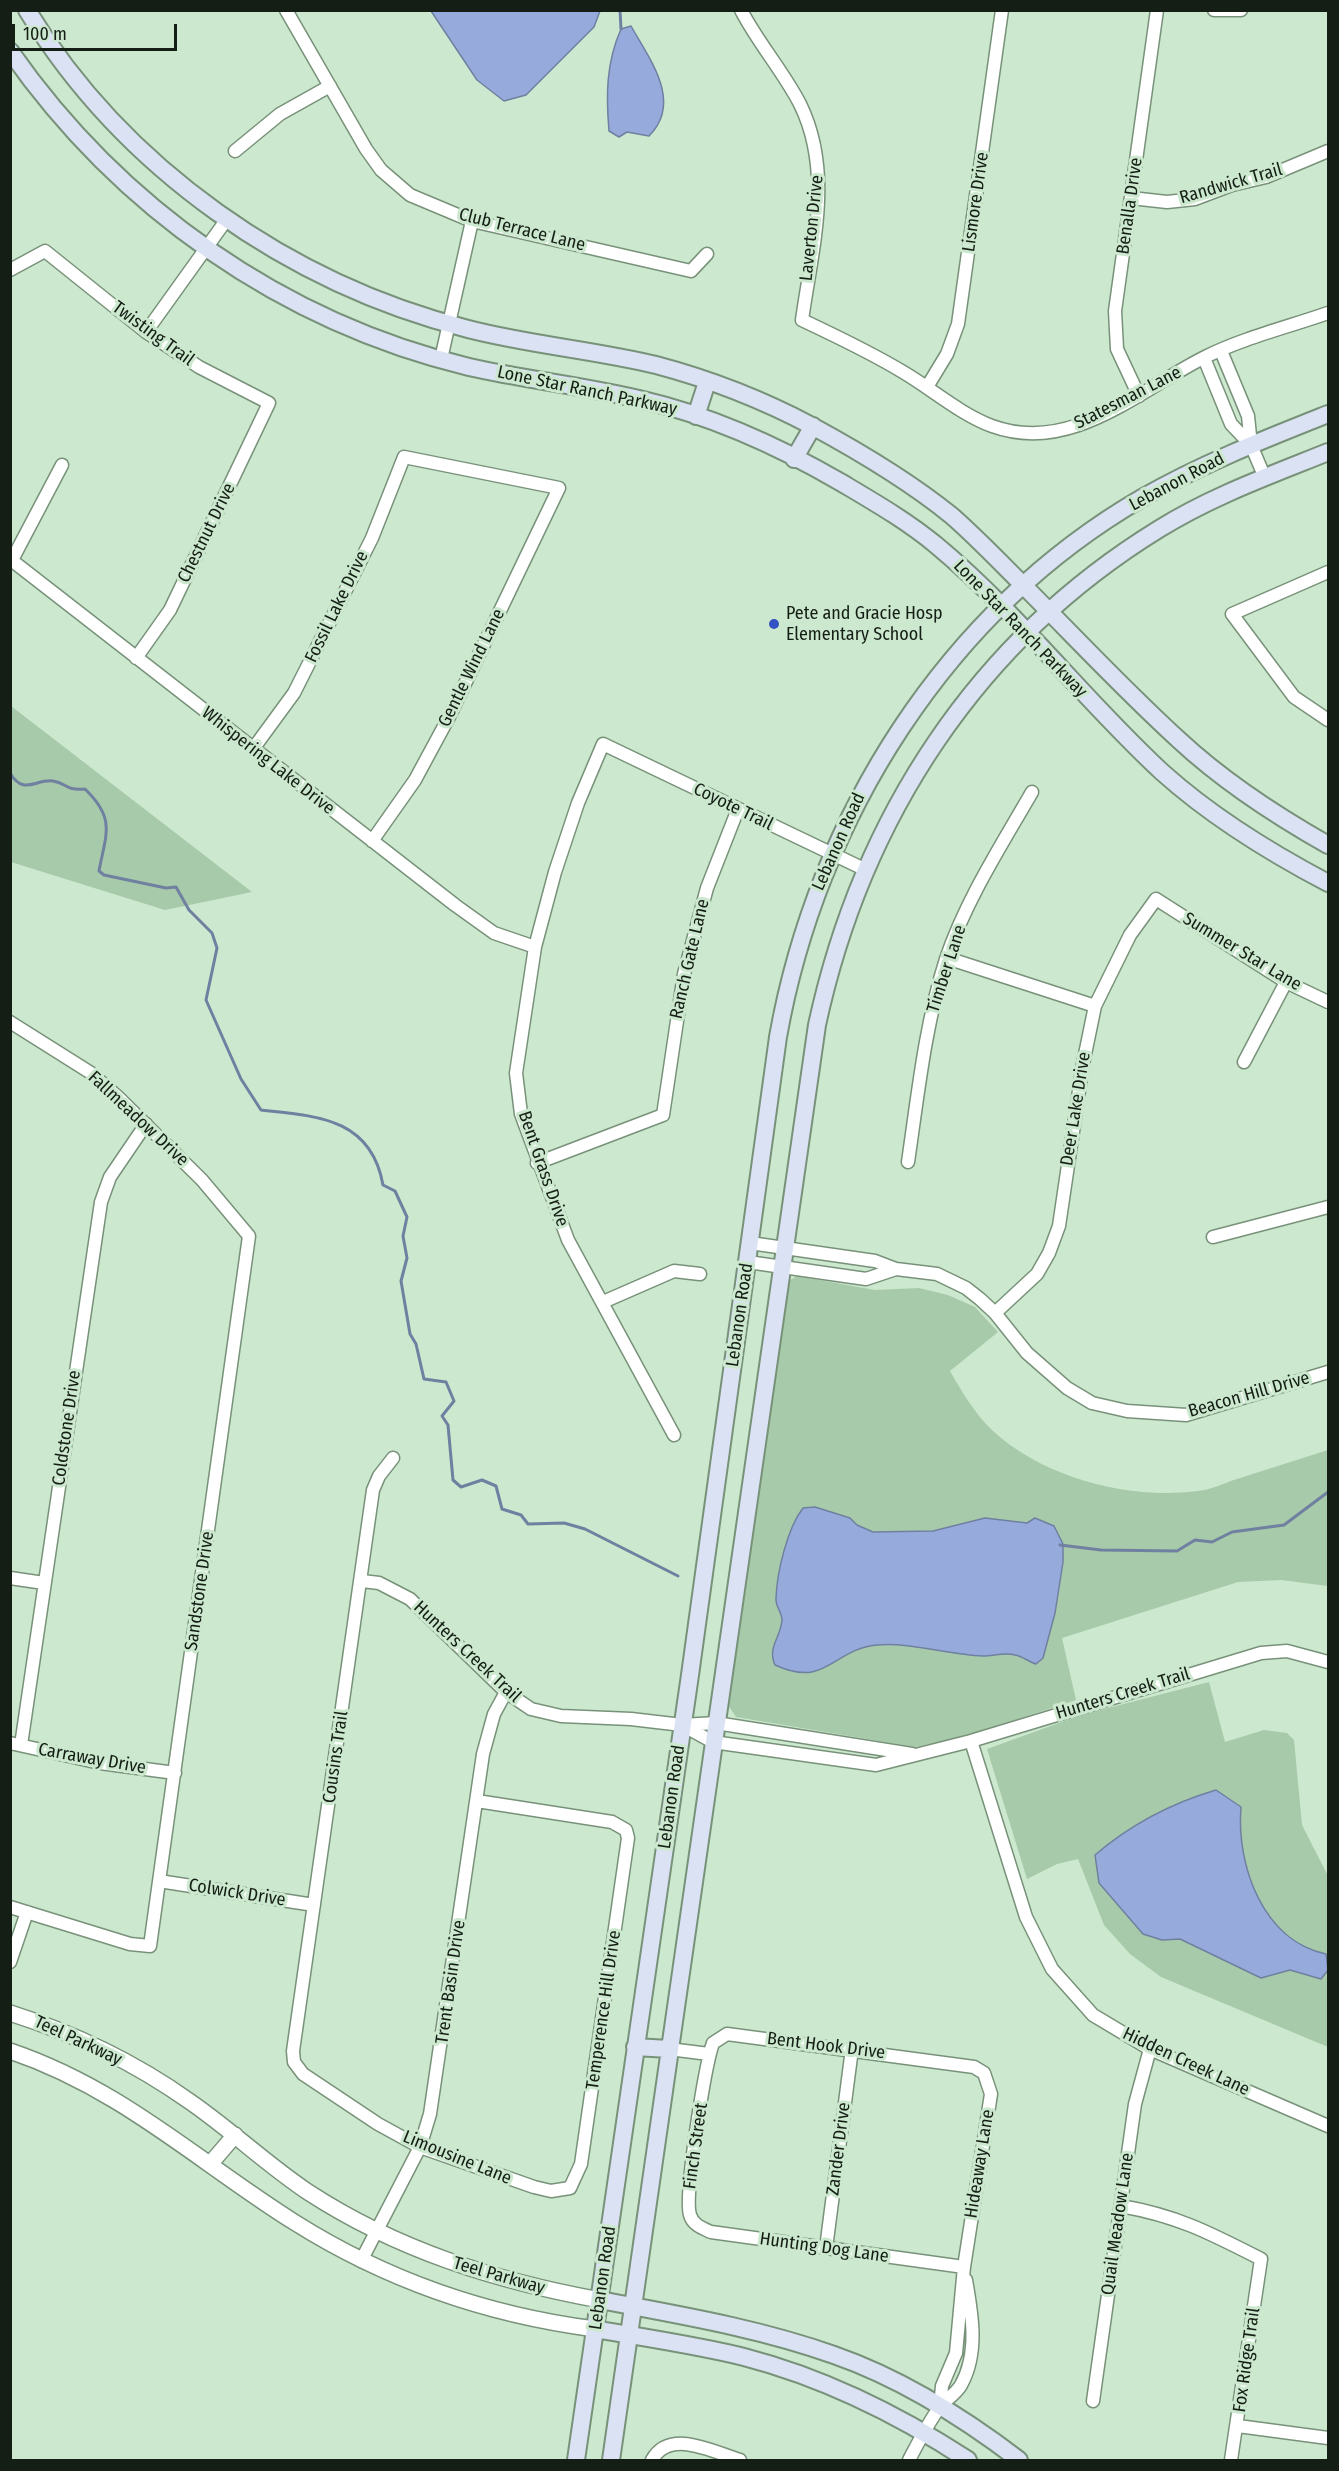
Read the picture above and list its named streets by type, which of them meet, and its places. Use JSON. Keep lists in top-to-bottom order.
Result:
{
  "streets": {
    "main road": ["Lone Star Ranch Parkway", "Lebanon Road", "Teel Parkway"],
    "street": [
      "Randwick Trail",
      "Lismore Drive",
      "Benalla Drive",
      "Laverton Drive",
      "Club Terrace Lane",
      "Twisting Trail",
      "Statesman Lane",
      "Chestnut Drive",
      "Fossil Lake Drive",
      "Gentle Wind Lane",
      "Whispering Lake Drive",
      "Coyote Trail",
      "Summer Star Lane",
      "Ranch Gate Lane",
      "Timber Lane",
      "Deer Lake Drive",
      "Fallmeadow Drive",
      "Bent Grass Drive",
      "Beacon Hill Drive",
      "Coldstone Drive",
      "Sandstone Drive",
      "Hunters Creek Trail",
      "Cousins Trail",
      "Carraway Drive",
      "Colwick Drive",
      "Trent Basin Drive",
      "Temperence Hill Drive",
      "Bent Hook Drive",
      "Hidden Creek Lane",
      "Finch Street",
      "Zander Drive",
      "Limousine Lane",
      "Hideaway Lane",
      "Quail Meadow Lane",
      "Hunting Dog Lane",
      "Fox Ridge Trail"
    ]
  },
  "crossings": [
    ["Randwick Trail", "Benalla Drive"],
    ["Lismore Drive", "Statesman Lane"],
    ["Benalla Drive", "Statesman Lane"],
    ["Laverton Drive", "Statesman Lane"],
    ["Twisting Trail", "Chestnut Drive"],
    ["Lone Star Ranch Parkway", "Lebanon Road"],
    ["Lebanon Road", "Coyote Trail"],
    ["Lebanon Road", "Beacon Hill Drive"],
    ["Lebanon Road", "Hunters Creek Trail"],
    ["Lebanon Road", "Teel Parkway"],
    ["Chestnut Drive", "Whispering Lake Drive"],
    ["Fossil Lake Drive", "Gentle Wind Lane"],
    ["Fossil Lake Drive", "Whispering Lake Drive"],
    ["Gentle Wind Lane", "Whispering Lake Drive"],
    ["Whispering Lake Drive", "Bent Grass Drive"],
    ["Coyote Trail", "Ranch Gate Lane"],
    ["Coyote Trail", "Bent Grass Drive"],
    ["Summer Star Lane", "Deer Lake Drive"],
    ["Ranch Gate Lane", "Bent Grass Drive"],
    ["Deer Lake Drive", "Beacon Hill Drive"],
    ["Fallmeadow Drive", "Coldstone Drive"],
    ["Fallmeadow Drive", "Sandstone Drive"],
    ["Coldstone Drive", "Carraway Drive"],
    ["Sandstone Drive", "Carraway Drive"],
    ["Sandstone Drive", "Colwick Drive"],
    ["Hunters Creek Trail", "Cousins Trail"],
    ["Hunters Creek Trail", "Trent Basin Drive"],
    ["Hunters Creek Trail", "Hidden Creek Lane"],
    ["Cousins Trail", "Colwick Drive"],
    ["Cousins Trail", "Limousine Lane"],
    ["Trent Basin Drive", "Temperence Hill Drive"],
    ["Trent Basin Drive", "Teel Parkway"],
    ["Trent Basin Drive", "Limousine Lane"],
    ["Temperence Hill Drive", "Limousine Lane"],
    ["Teel Parkway", "Hideaway Lane"],
    ["Bent Hook Drive", "Finch Street"],
    ["Bent Hook Drive", "Zander Drive"],
    ["Bent Hook Drive", "Hideaway Lane"],
    ["Hidden Creek Lane", "Quail Meadow Lane"],
    ["Finch Street", "Hunting Dog Lane"],
    ["Zander Drive", "Hunting Dog Lane"],
    ["Hideaway Lane", "Hunting Dog Lane"],
    ["Quail Meadow Lane", "Fox Ridge Trail"]
  ],
  "places": ["Pete and Gracie Hosp Elementary School"],
  "scale_bar": "100 m"
}
